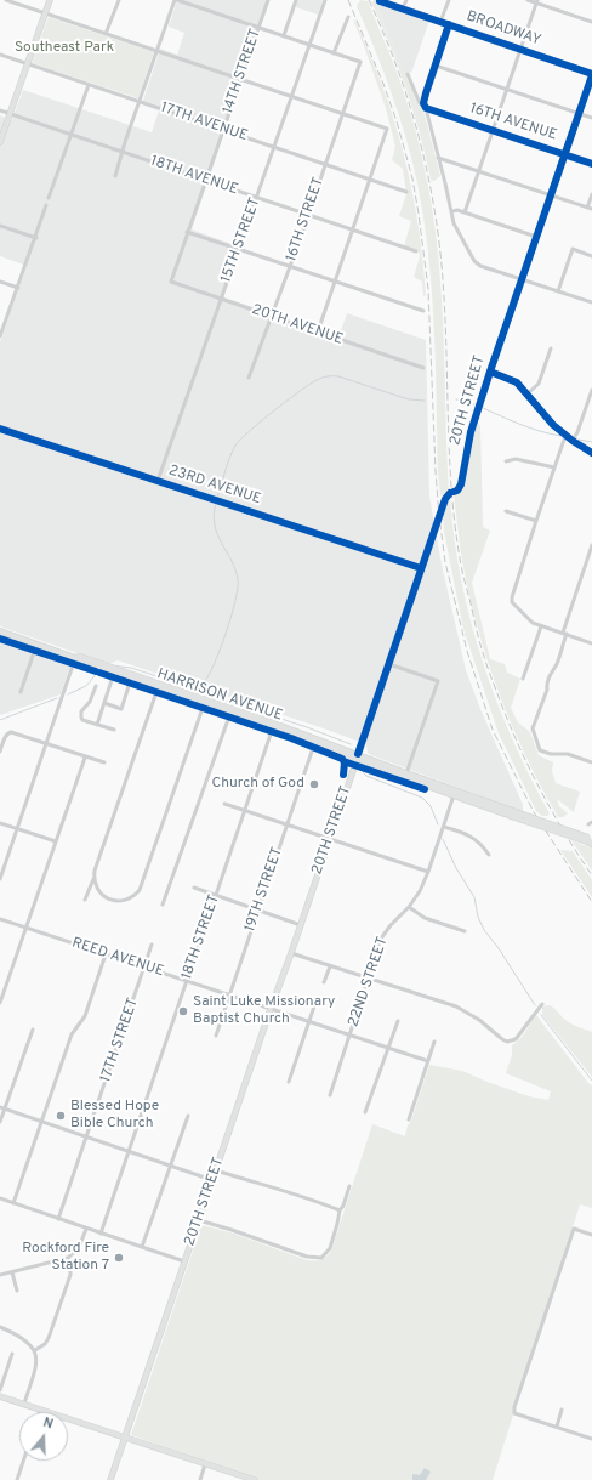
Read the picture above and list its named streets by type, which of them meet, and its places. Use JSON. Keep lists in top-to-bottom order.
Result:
{
  "streets": {
    "main road": ["HARRISON AVENUE"],
    "street": [
      "BROADWAY",
      "14TH STREET",
      "17TH AVENUE",
      "16TH AVENUE",
      "18TH AVENUE",
      "16TH STREET",
      "15TH STREET",
      "20TH AVENUE",
      "20TH STREET",
      "23RD AVENUE",
      "19TH STREET",
      "18TH STREET",
      "REED AVENUE",
      "22ND STREET",
      "17TH STREET"
    ]
  },
  "crossings": [
    ["BROADWAY", "20TH STREET"],
    ["14TH STREET", "17TH AVENUE"],
    ["14TH STREET", "18TH AVENUE"],
    ["14TH STREET", "20TH AVENUE"],
    ["17TH AVENUE", "16TH STREET"],
    ["17TH AVENUE", "15TH STREET"],
    ["16TH AVENUE", "20TH STREET"],
    ["18TH AVENUE", "16TH STREET"],
    ["18TH AVENUE", "15TH STREET"],
    ["16TH STREET", "20TH AVENUE"],
    ["15TH STREET", "20TH AVENUE"],
    ["15TH STREET", "23RD AVENUE"],
    ["20TH STREET", "23RD AVENUE"],
    ["20TH STREET", "HARRISON AVENUE"],
    ["20TH STREET", "REED AVENUE"],
    ["HARRISON AVENUE", "19TH STREET"],
    ["HARRISON AVENUE", "18TH STREET"],
    ["HARRISON AVENUE", "22ND STREET"],
    ["19TH STREET", "REED AVENUE"],
    ["18TH STREET", "REED AVENUE"],
    ["REED AVENUE", "22ND STREET"],
    ["REED AVENUE", "17TH STREET"]
  ],
  "parks": ["Southeast Park"],
  "places": [
    "Church of God",
    "Saint Luke Missionary Baptist Church",
    "Blessed Hope Bible Church",
    "Rockford Fire Station 7"
  ],
  "north": "top"
}
